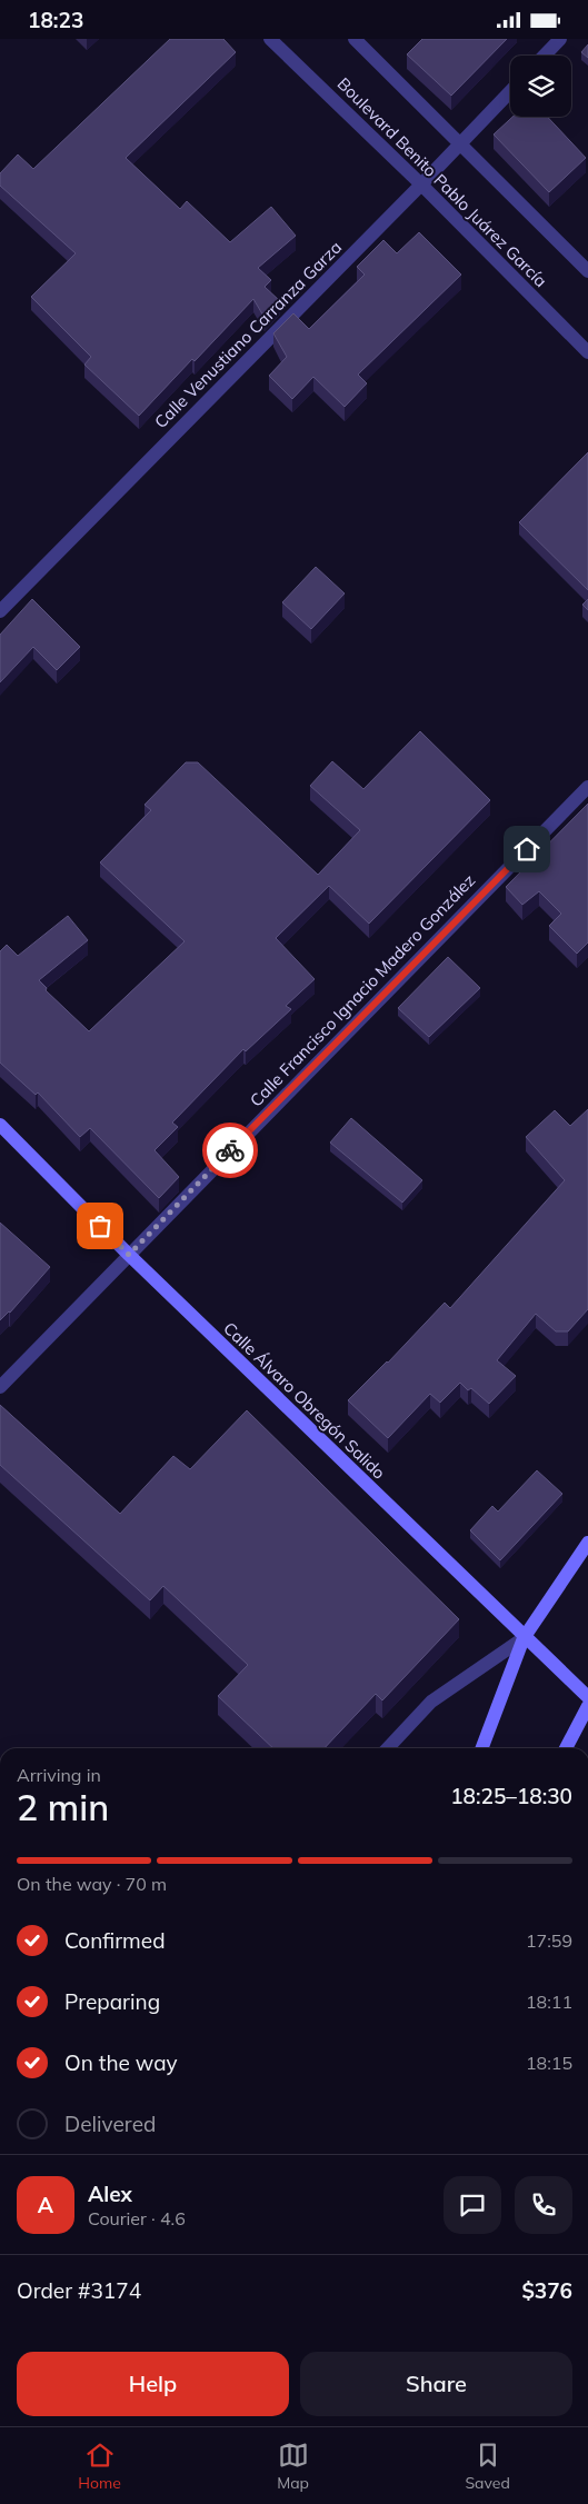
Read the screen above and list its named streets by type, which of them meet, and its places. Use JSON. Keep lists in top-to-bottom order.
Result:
{
  "streets": {
    "street": [
      "Boulevard Benito Pablo Juárez García",
      "Calle Venustiano Carranza Garza",
      "Calle Francisco Ignacio Madero González",
      "Calle Álvaro Obregón Salido"
    ]
  },
  "crossings": [
    ["Boulevard Benito Pablo Juárez García", "Calle Venustiano Carranza Garza"],
    ["Calle Francisco Ignacio Madero González", "Calle Álvaro Obregón Salido"]
  ],
  "page": {
    "status": "18:23",
    "heading": ["2 min", "Arriving in", "18:25–18:30"],
    "panel": [
      "Alex",
      "Courier · 4.6",
      "Order #3174",
      "$376"
    ],
    "bar": "On the way · 70 m",
    "list": [
      ["Confirmed", "17:59"],
      ["Preparing", "18:11"],
      ["On the way", "18:15"],
      "Delivered"
    ],
    "round": "A",
    "buttons": ["Help", "Share"],
    "tabs": ["Home", "Map", "Saved"]
  }
}
